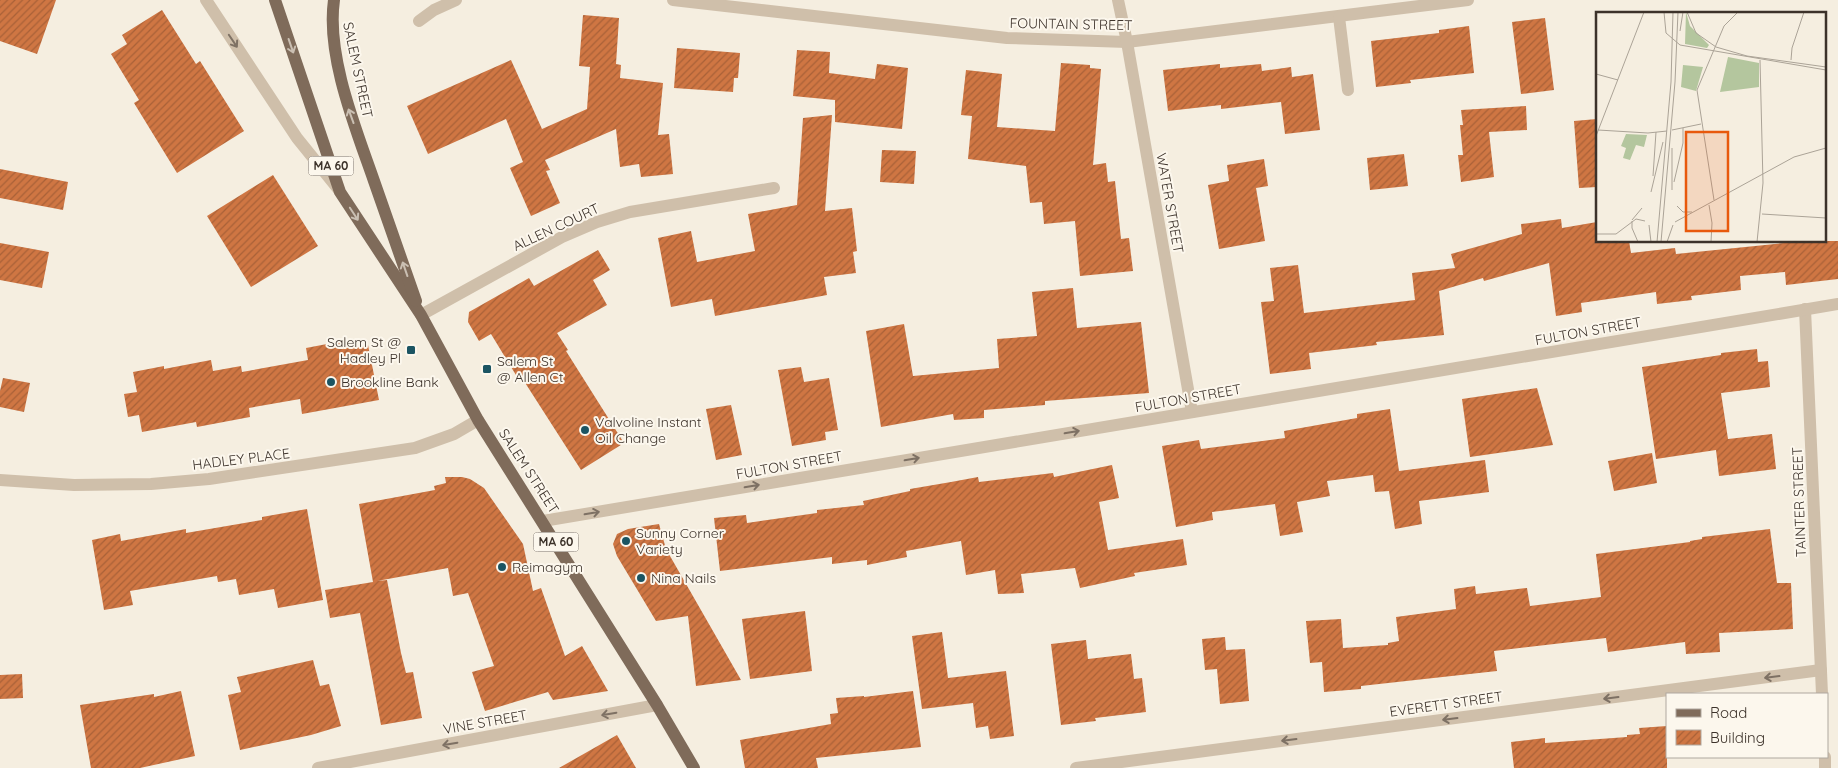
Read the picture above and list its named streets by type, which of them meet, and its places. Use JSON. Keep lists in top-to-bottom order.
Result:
{
  "streets": {
    "main road": ["SALEM STREET", "MA 60"],
    "street": [
      "FOUNTAIN STREET",
      "WATER STREET",
      "ALLEN COURT",
      "FULTON STREET",
      "HADLEY PLACE",
      "TAINTER STREET",
      "EVERETT STREET",
      "VINE STREET"
    ]
  },
  "crossings": [
    ["FOUNTAIN STREET", "WATER STREET"],
    ["SALEM STREET", "ALLEN COURT"],
    ["SALEM STREET", "FULTON STREET"],
    ["SALEM STREET", "HADLEY PLACE"],
    ["SALEM STREET", "VINE STREET"],
    ["WATER STREET", "FULTON STREET"],
    ["FULTON STREET", "TAINTER STREET"],
    ["TAINTER STREET", "EVERETT STREET"]
  ],
  "one_way": ["FULTON STREET", "EVERETT STREET", "VINE STREET"],
  "places": {
    "transit": ["Salem St @ Hadley Pl", "Salem St @ Allen Ct"],
    "other": [
      "Brookline Bank",
      "Valvoline Instant Oil Change",
      "Sunny Corner Variety",
      "Reimagym",
      "Nina Nails"
    ]
  },
  "legend": ["Road", "Building"]
}
